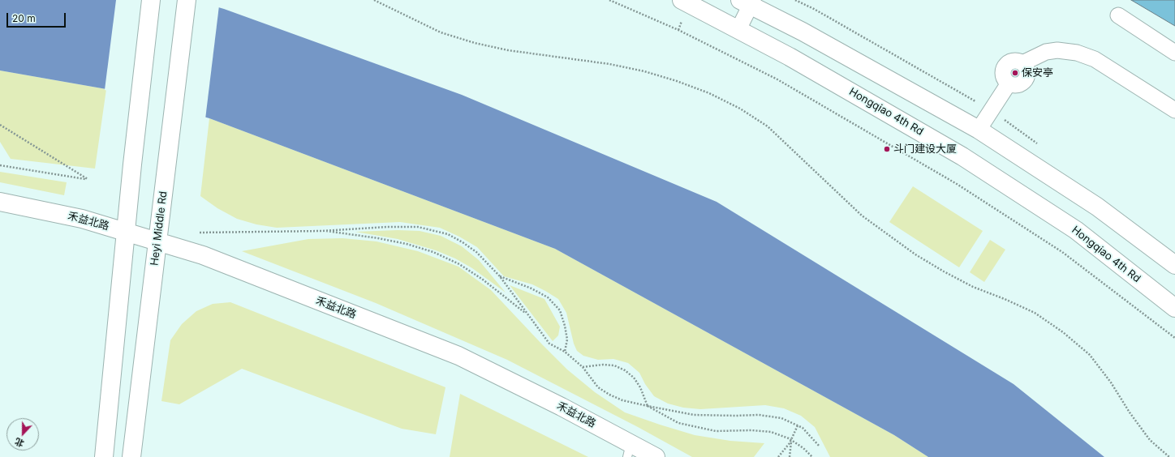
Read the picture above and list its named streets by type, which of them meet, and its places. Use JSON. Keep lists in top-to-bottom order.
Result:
{
  "streets": {
    "street": ["Hongqiao 4th Rd", "禾益北路", "Heyi Middle Rd"]
  },
  "crossings": [
    ["禾益北路", "Heyi Middle Rd"]
  ],
  "places": ["保安亭", "斗门建设大厦"],
  "scale_bar": "20 m",
  "north": "bottom"
}
